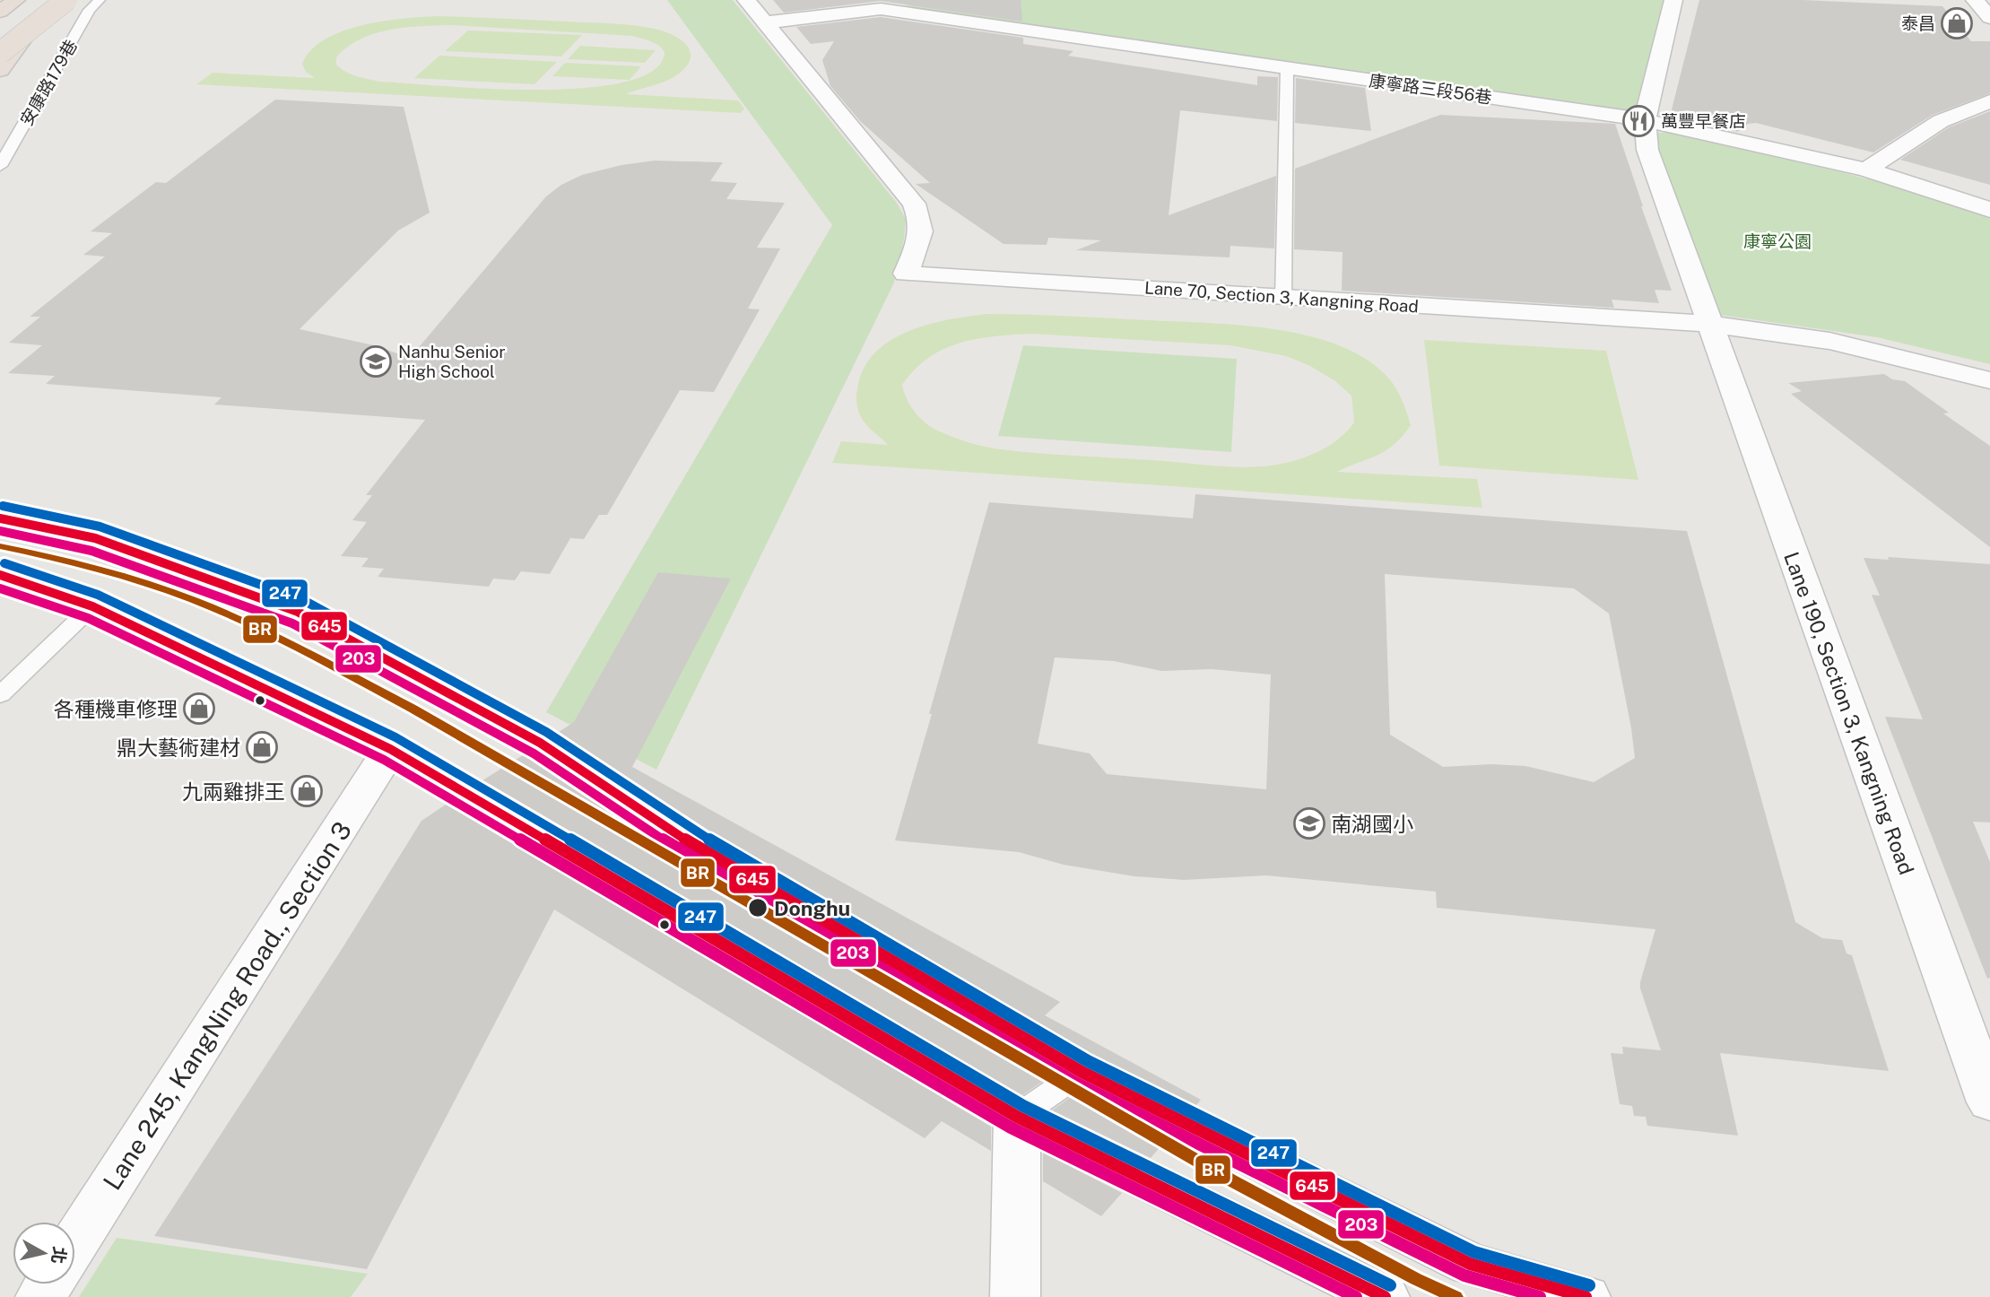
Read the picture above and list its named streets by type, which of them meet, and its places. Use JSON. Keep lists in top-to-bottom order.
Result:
{
  "streets": {
    "street": [
      "康寧路三段56巷",
      "Lane 70, Section 3, Kangning Road",
      "Lane 190, Section 3, Kangning Road",
      "Lane 245, KangNing Road., Section 3"
    ],
    "lane": ["安康路179巷"]
  },
  "crossings": [
    ["康寧路三段56巷", "Lane 70, Section 3, Kangning Road"],
    ["康寧路三段56巷", "Lane 190, Section 3, Kangning Road"],
    ["Lane 70, Section 3, Kangning Road", "Lane 190, Section 3, Kangning Road"]
  ],
  "parks": ["康寧公園"],
  "places": {
    "shop": [
      "泰昌",
      "各種機車修理",
      "鼎大藝術建材",
      "九兩雞排王"
    ],
    "restaurant": ["萬豐早餐店"],
    "school or university": ["Nanhu Senior High School", "南湖國小"],
    "other": ["Donghu"]
  },
  "lines": [
    "transit line 247",
    "transit line 645",
    "transit line 203",
    "transit line BR"
  ],
  "north": "right"
}
